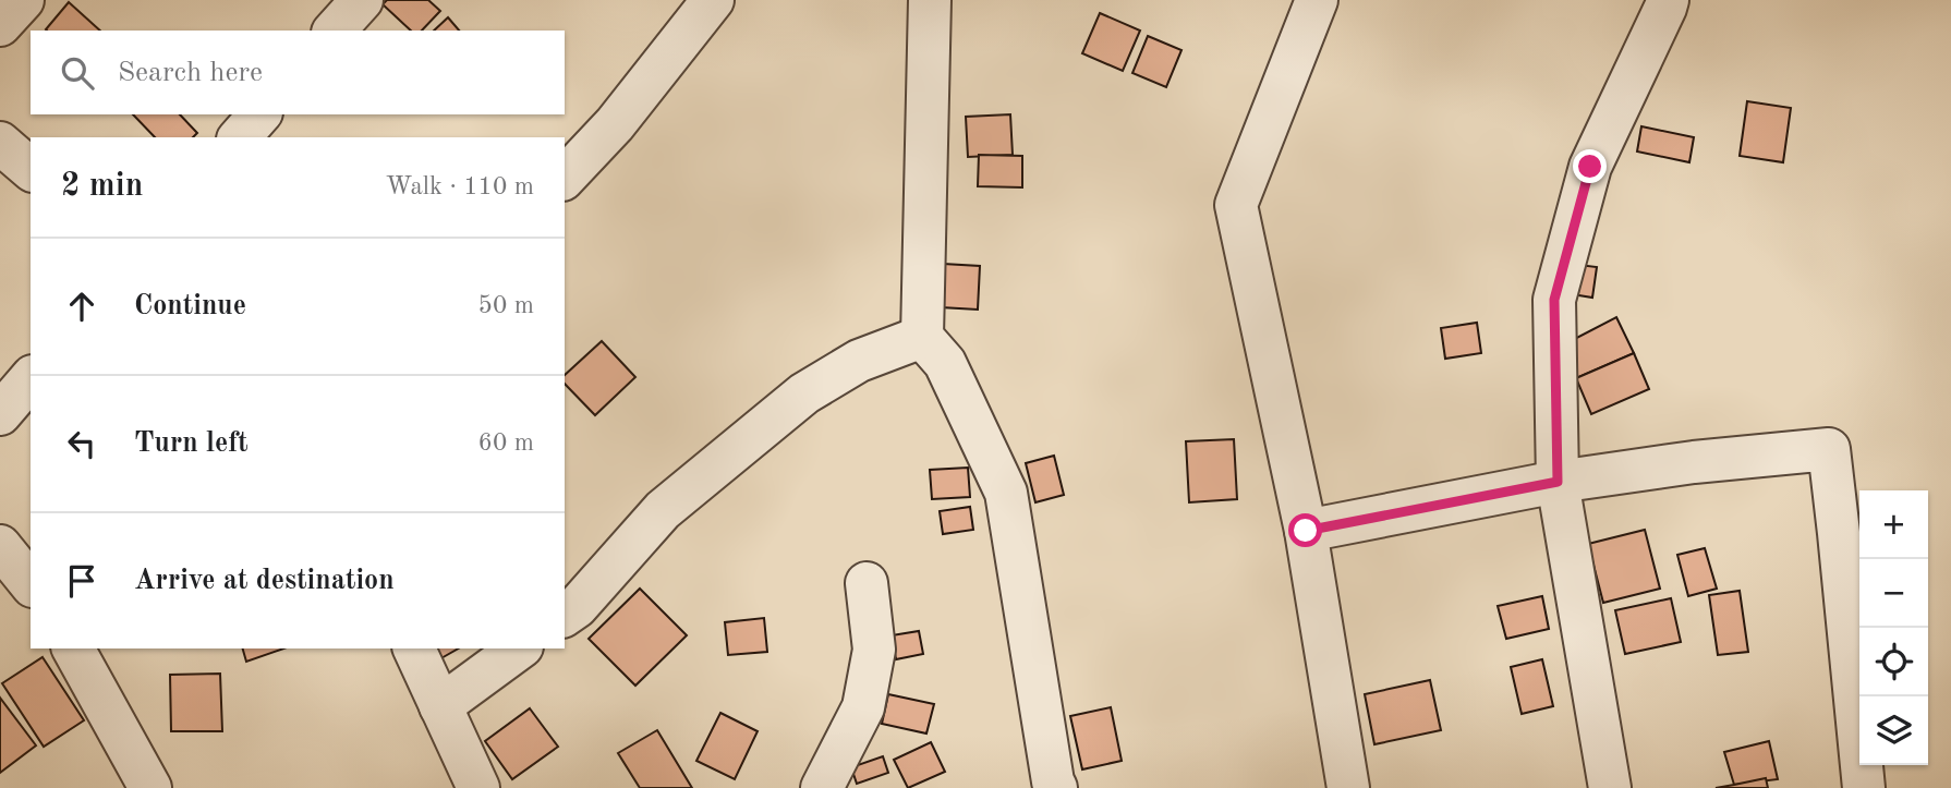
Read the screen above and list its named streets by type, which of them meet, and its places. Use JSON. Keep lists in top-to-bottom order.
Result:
{
  "page": {
    "search": "Search here",
    "heading": ["2 min", "Walk · 110 m"],
    "list": [
      ["Continue", "50 m"],
      ["Turn left", "60 m"],
      "Arrive at destination"
    ],
    "map_buttons": ["+", "−"]
  }
}
